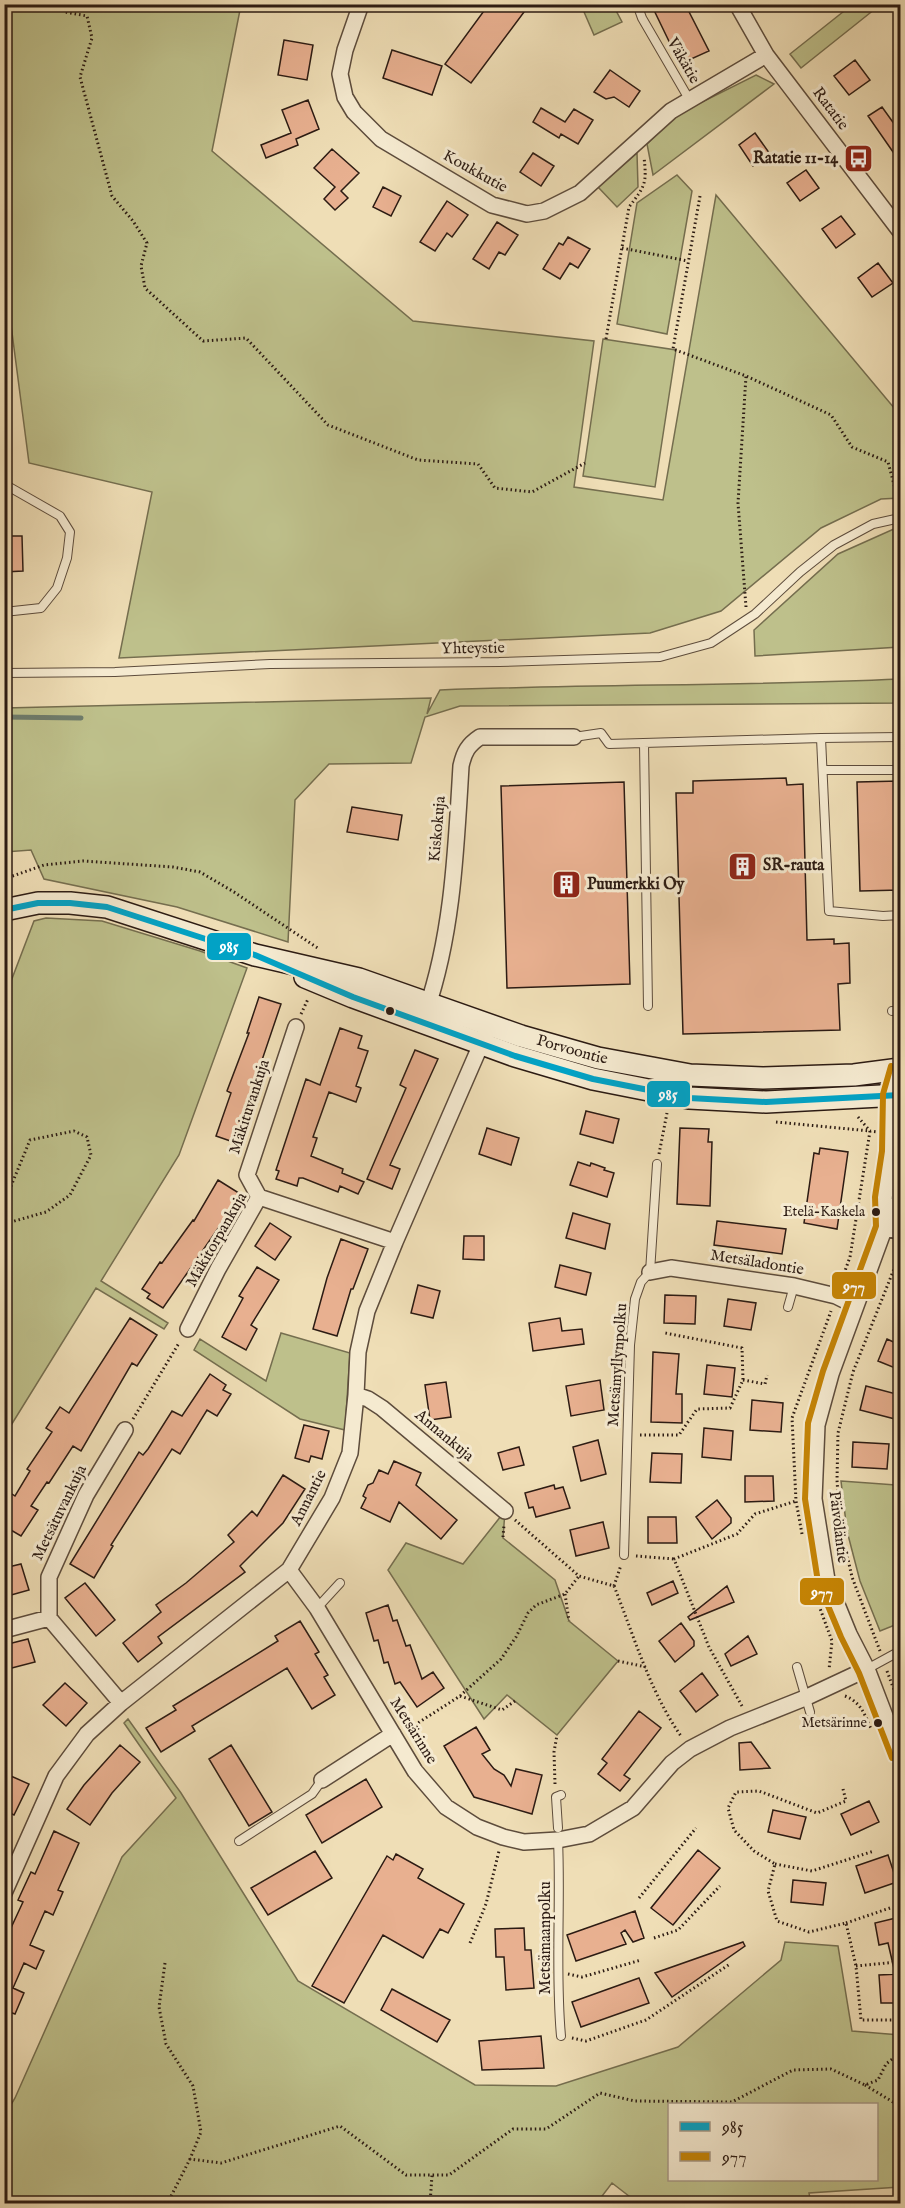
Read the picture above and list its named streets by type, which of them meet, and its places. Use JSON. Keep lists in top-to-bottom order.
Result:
{
  "streets": {
    "street": [
      "Ratatie",
      "Koukkutie",
      "Kiskokuja",
      "Porvoontie",
      "Mäkituvankuja",
      "Mäkitorpankuja",
      "Metsäladontie",
      "Annankuja",
      "Annantie",
      "Metsätuvankuja",
      "Päivöläntie",
      "Metsärinne"
    ],
    "lane": [
      "Väkätie",
      "Yhteystie",
      "Metsämyllynpolku",
      "Metsämaanpolku"
    ]
  },
  "crossings": [
    ["Väkätie", "Koukkutie"],
    ["Ratatie", "Koukkutie"],
    ["Kiskokuja", "Porvoontie"],
    ["Porvoontie", "Annantie"],
    ["Porvoontie", "Päivöläntie"],
    ["Mäkituvankuja", "Mäkitorpankuja"],
    ["Mäkitorpankuja", "Annantie"],
    ["Metsäladontie", "Metsämyllynpolku"],
    ["Metsäladontie", "Päivöläntie"],
    ["Annankuja", "Annantie"],
    ["Annantie", "Metsärinne"],
    ["Päivöläntie", "Metsärinne"],
    ["Metsärinne", "Metsämaanpolku"]
  ],
  "places": {
    "bus stop": ["Ratatie 11-14"],
    "building": ["SR-rauta", "Puumerkki Oy"],
    "other": ["Etelä-Kaskela", "Metsärinne"]
  },
  "lines": ["transit line 985", "transit line 977"],
  "legend": ["985", "977"]
}
